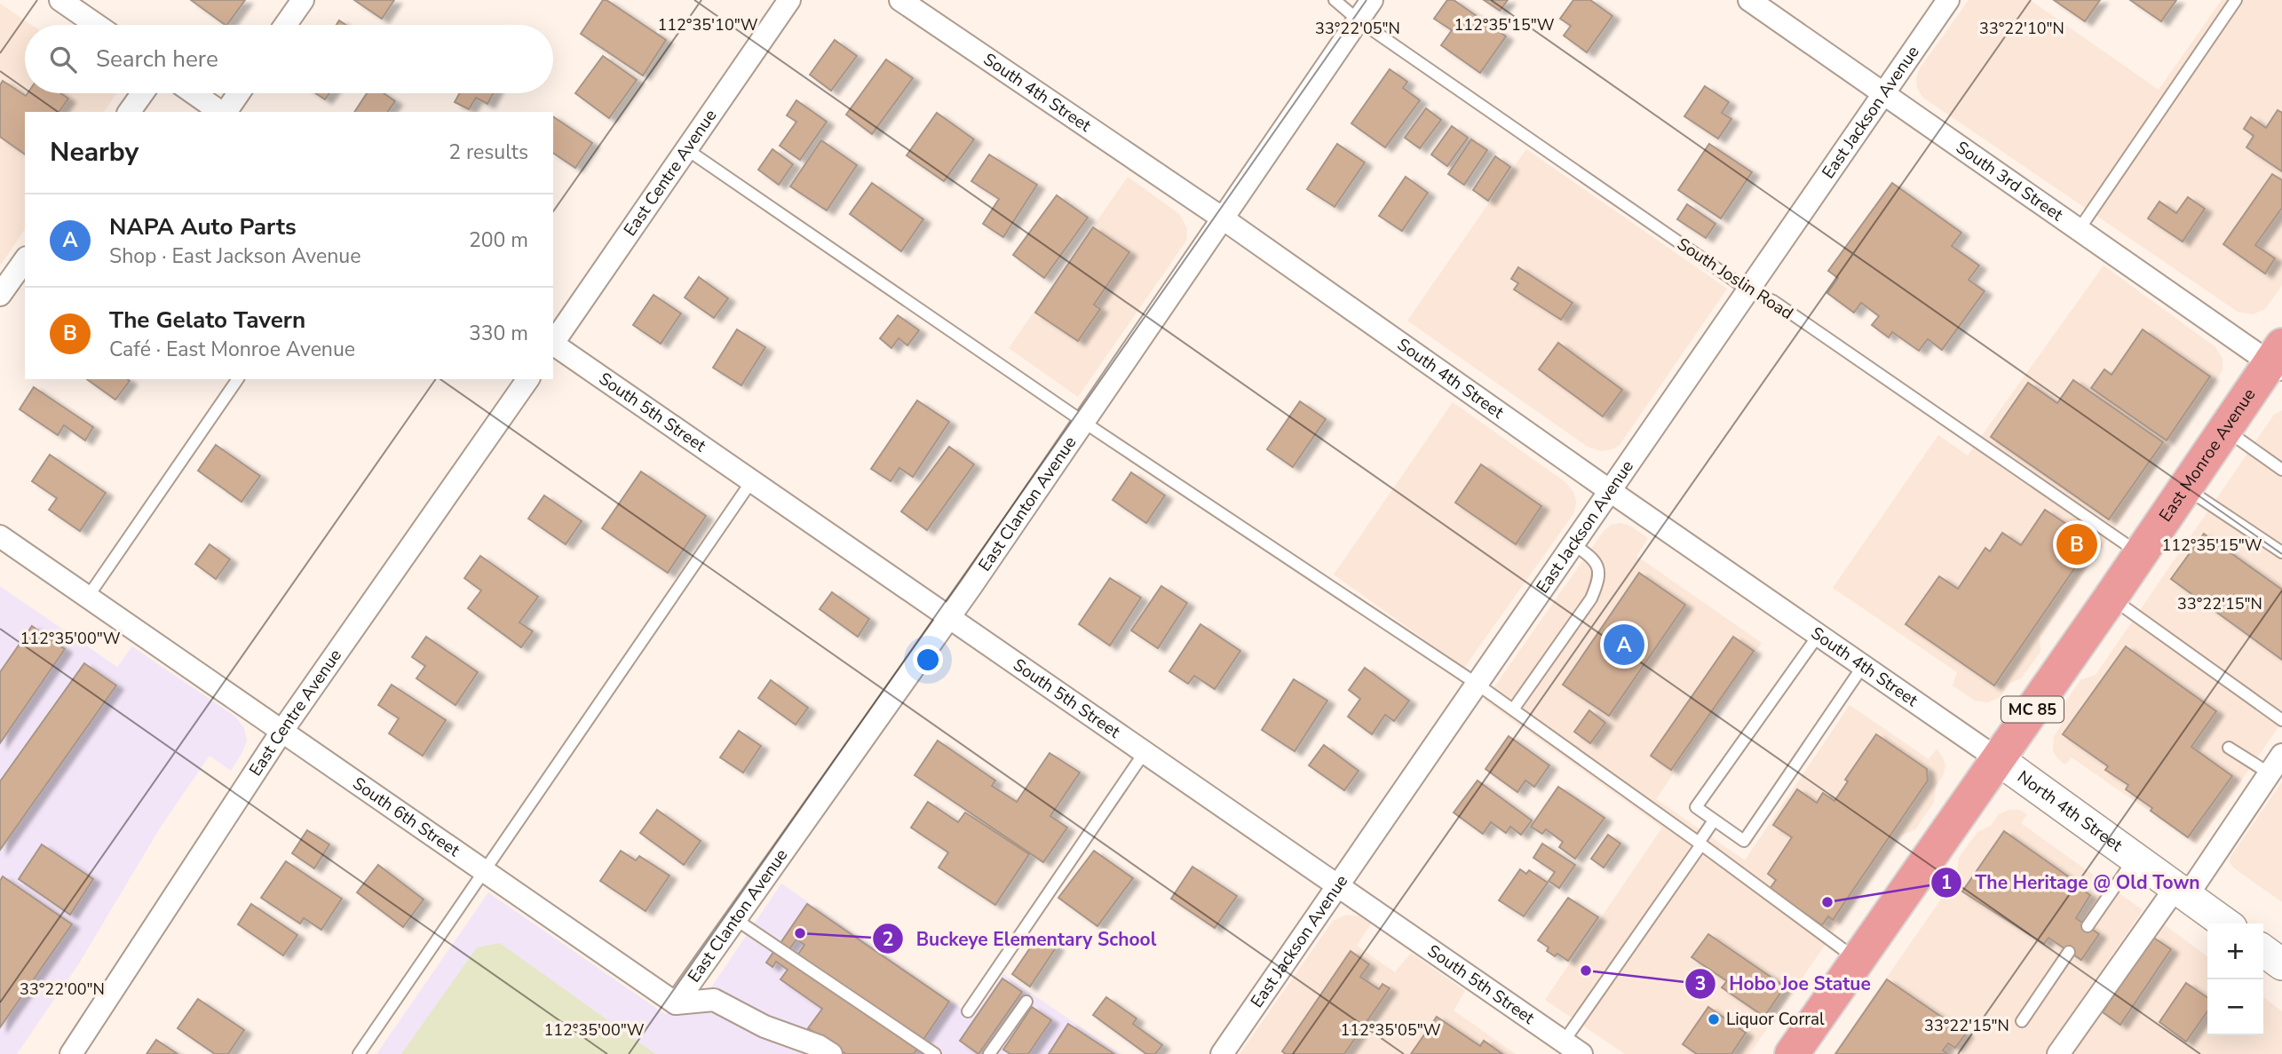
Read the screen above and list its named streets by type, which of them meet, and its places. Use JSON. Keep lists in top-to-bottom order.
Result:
{
  "streets": {
    "main road": ["East Monroe Avenue", "MC 85"],
    "street": [
      "South 4th Street",
      "East Jackson Avenue",
      "East Centre Avenue",
      "South 3rd Street",
      "South 5th Street",
      "East Clanton Avenue",
      "North 4th Street",
      "South 6th Street"
    ],
    "lane": ["South Joslin Road"]
  },
  "crossings": [
    ["South 4th Street", "East Jackson Avenue"],
    ["South 4th Street", "East Monroe Avenue"],
    ["South 4th Street", "East Clanton Avenue"],
    ["South 4th Street", "North 4th Street"],
    ["East Jackson Avenue", "South 3rd Street"],
    ["East Jackson Avenue", "South Joslin Road"],
    ["East Jackson Avenue", "South 5th Street"],
    ["East Centre Avenue", "South 6th Street"],
    ["South 3rd Street", "East Monroe Avenue"],
    ["South Joslin Road", "East Monroe Avenue"],
    ["South Joslin Road", "East Clanton Avenue"],
    ["South 5th Street", "East Clanton Avenue"],
    ["East Monroe Avenue", "North 4th Street"],
    ["East Clanton Avenue", "South 6th Street"]
  ],
  "places": [
    "The Heritage @ Old Town",
    "Buckeye Elementary School",
    "Hobo Joe Statue",
    "Liquor Corral"
  ],
  "page": {
    "search": "Search here",
    "heading": ["Nearby", "2 results"],
    "list": [
      {
        "mark": "A",
        "name": "NAPA Auto Parts",
        "note": "Shop · East Jackson Avenue",
        "value": "200 m"
      },
      {
        "mark": "B",
        "name": "The Gelato Tavern",
        "note": "Café · East Monroe Avenue",
        "value": "330 m"
      }
    ],
    "pins": ["B", "A"],
    "map_buttons": ["+", "−"]
  },
  "coordinates": [
    "112°35'10\"W",
    "112°35'15\"W",
    "33°22'05\"N",
    "33°22'10\"N",
    "33°22'15\"N",
    "112°35'00\"W",
    "33°22'00\"N",
    "112°35'05\"W"
  ]
}
